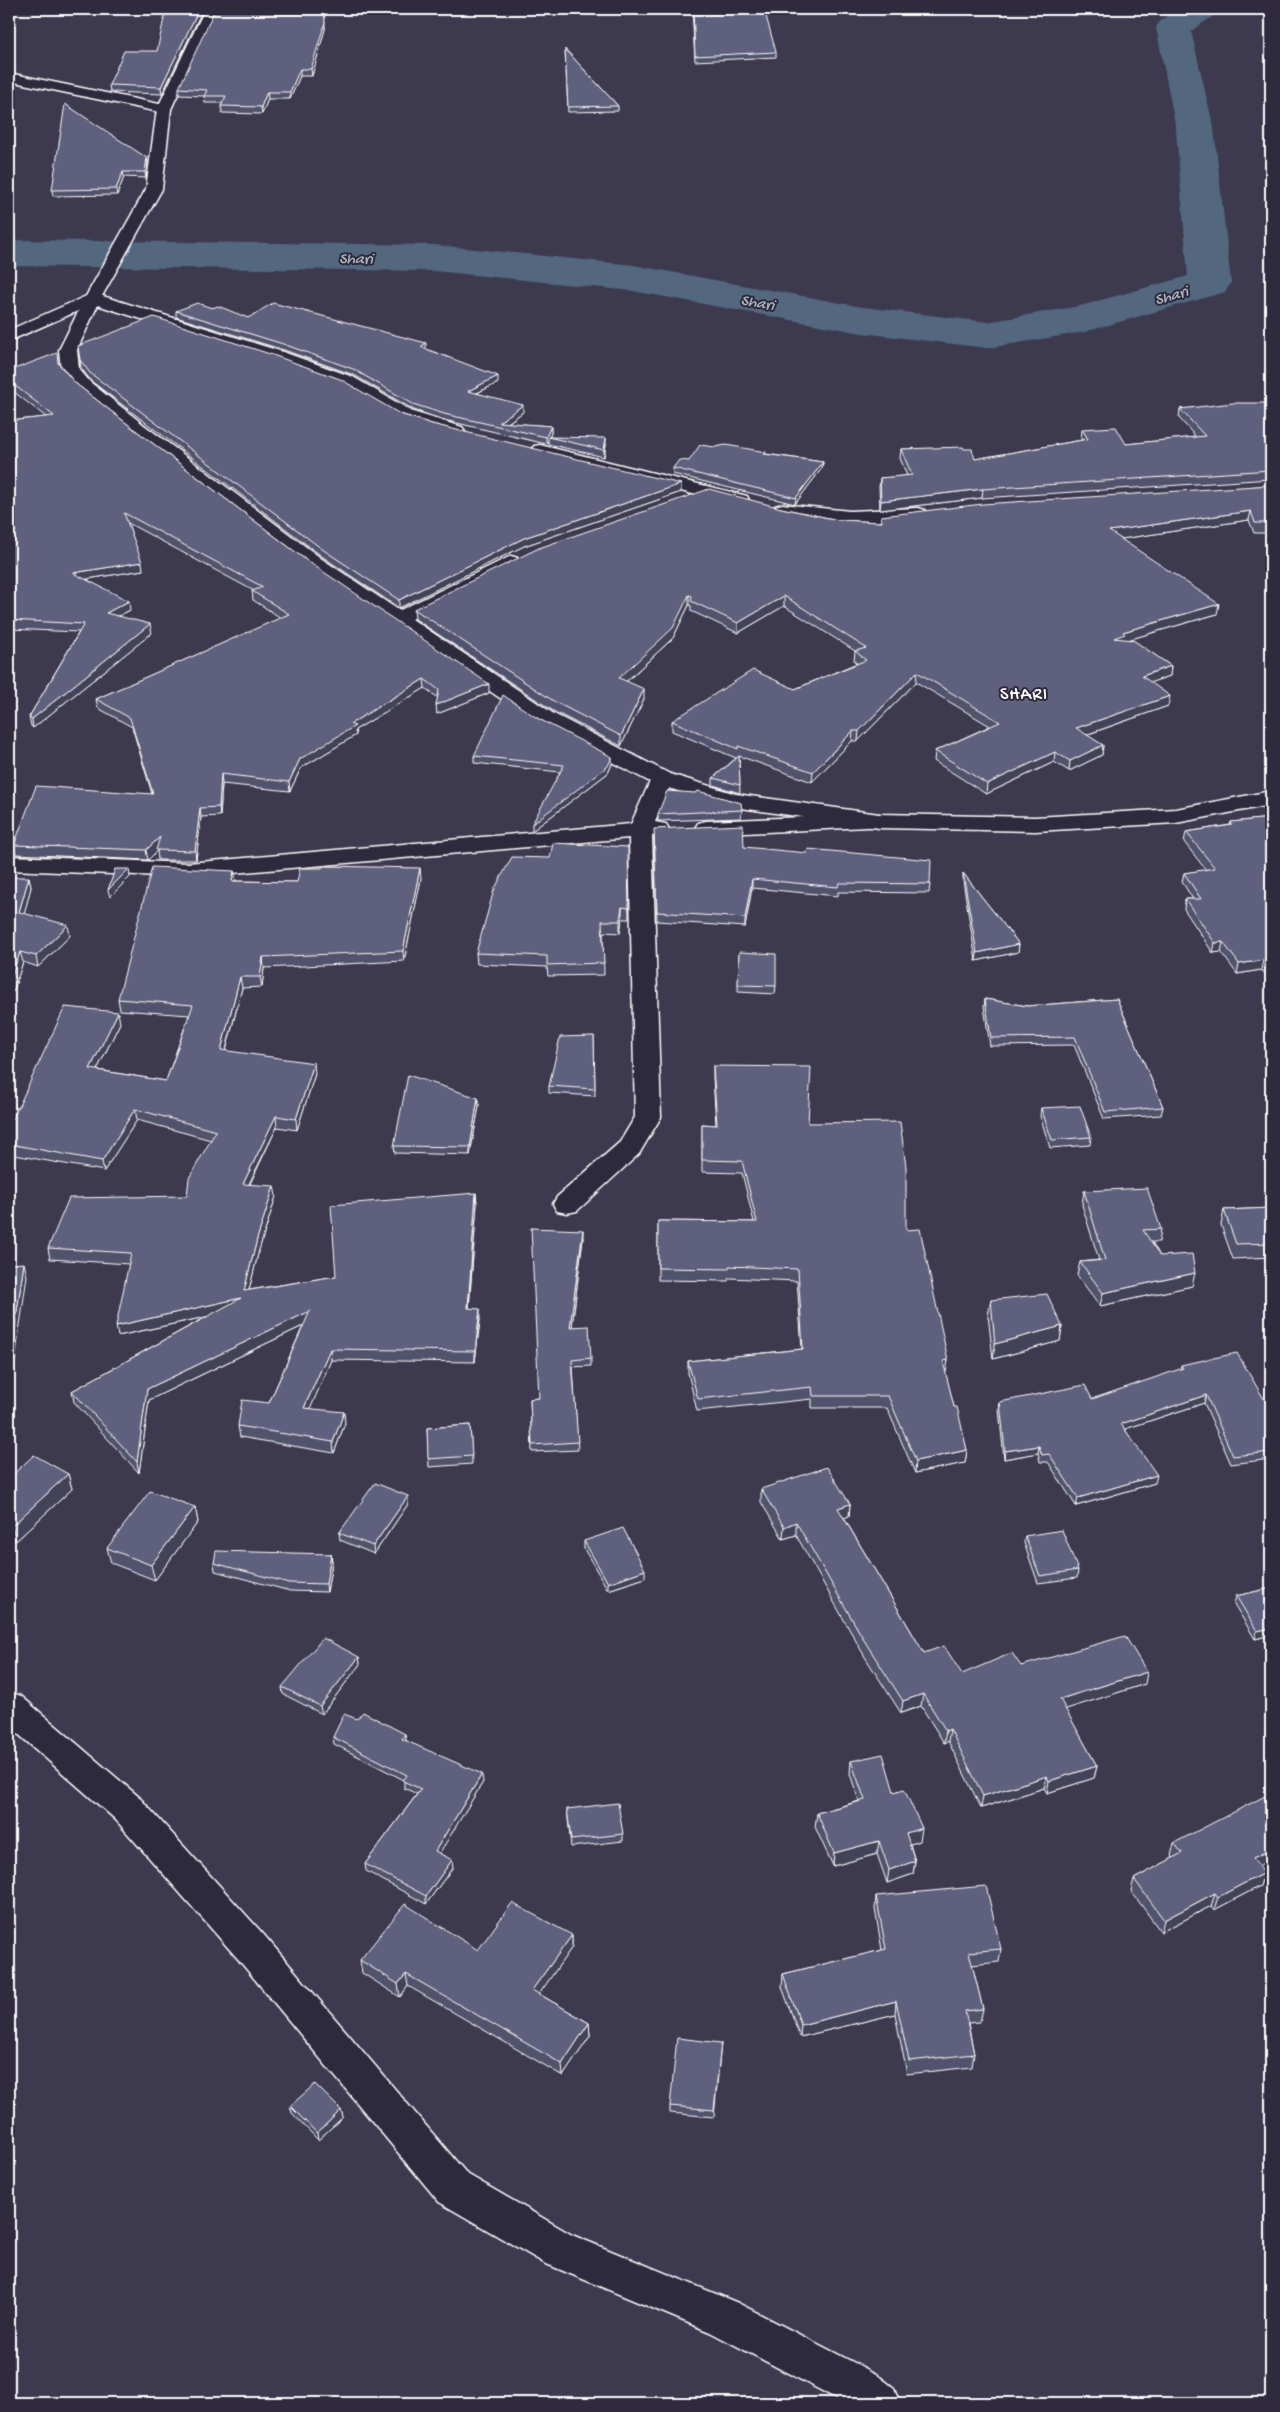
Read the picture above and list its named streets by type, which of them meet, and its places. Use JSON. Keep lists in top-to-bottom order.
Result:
{
  "districts": ["SHARI"],
  "water": ["Shari"]
}
